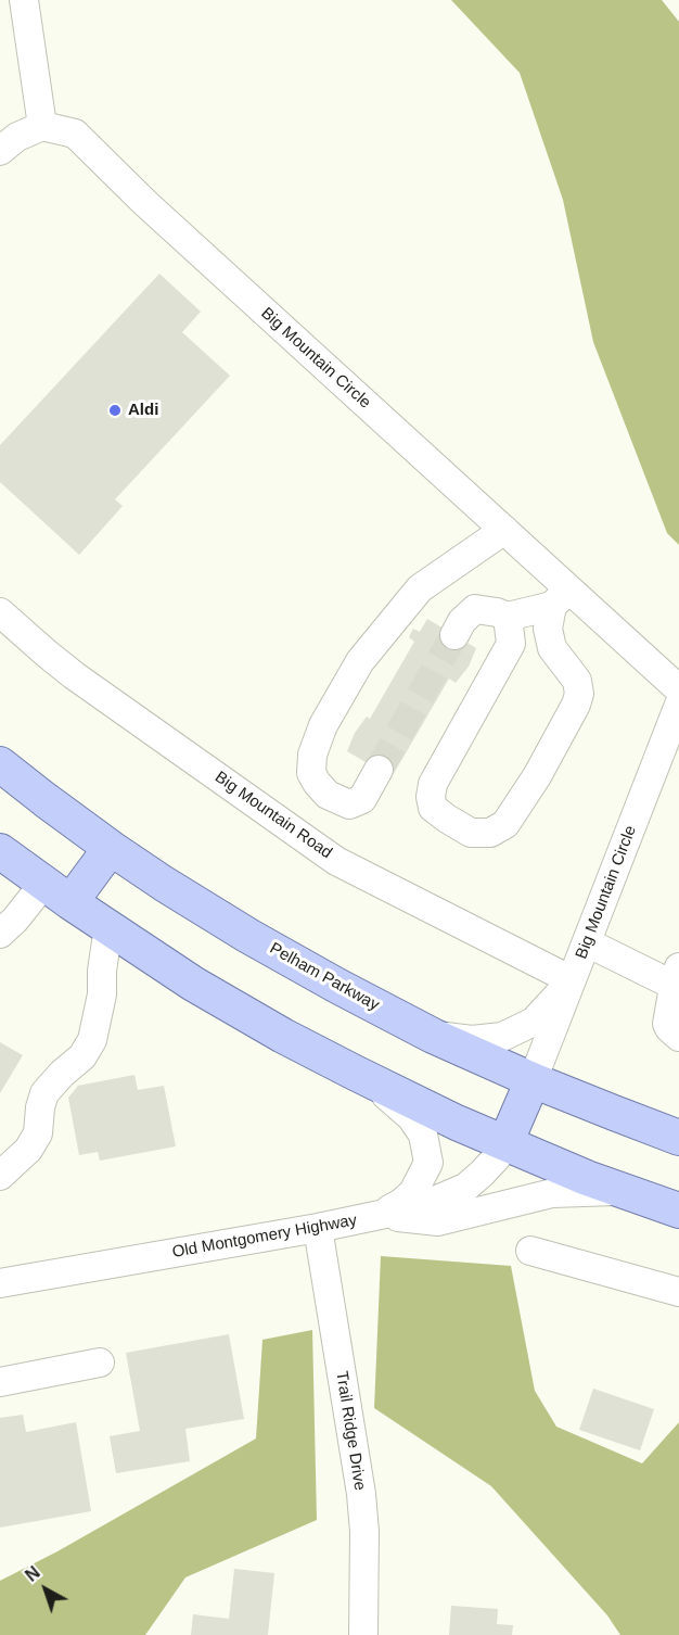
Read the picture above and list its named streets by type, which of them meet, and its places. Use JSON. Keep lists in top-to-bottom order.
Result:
{
  "streets": {
    "main road": ["Pelham Parkway"],
    "street": [
      "Big Mountain Circle",
      "Big Mountain Road",
      "Old Montgomery Highway",
      "Trail Ridge Drive"
    ]
  },
  "crossings": [
    ["Big Mountain Circle", "Big Mountain Road"],
    ["Big Mountain Circle", "Pelham Parkway"],
    ["Old Montgomery Highway", "Trail Ridge Drive"]
  ],
  "places": ["Aldi"],
  "north": "top left"
}
